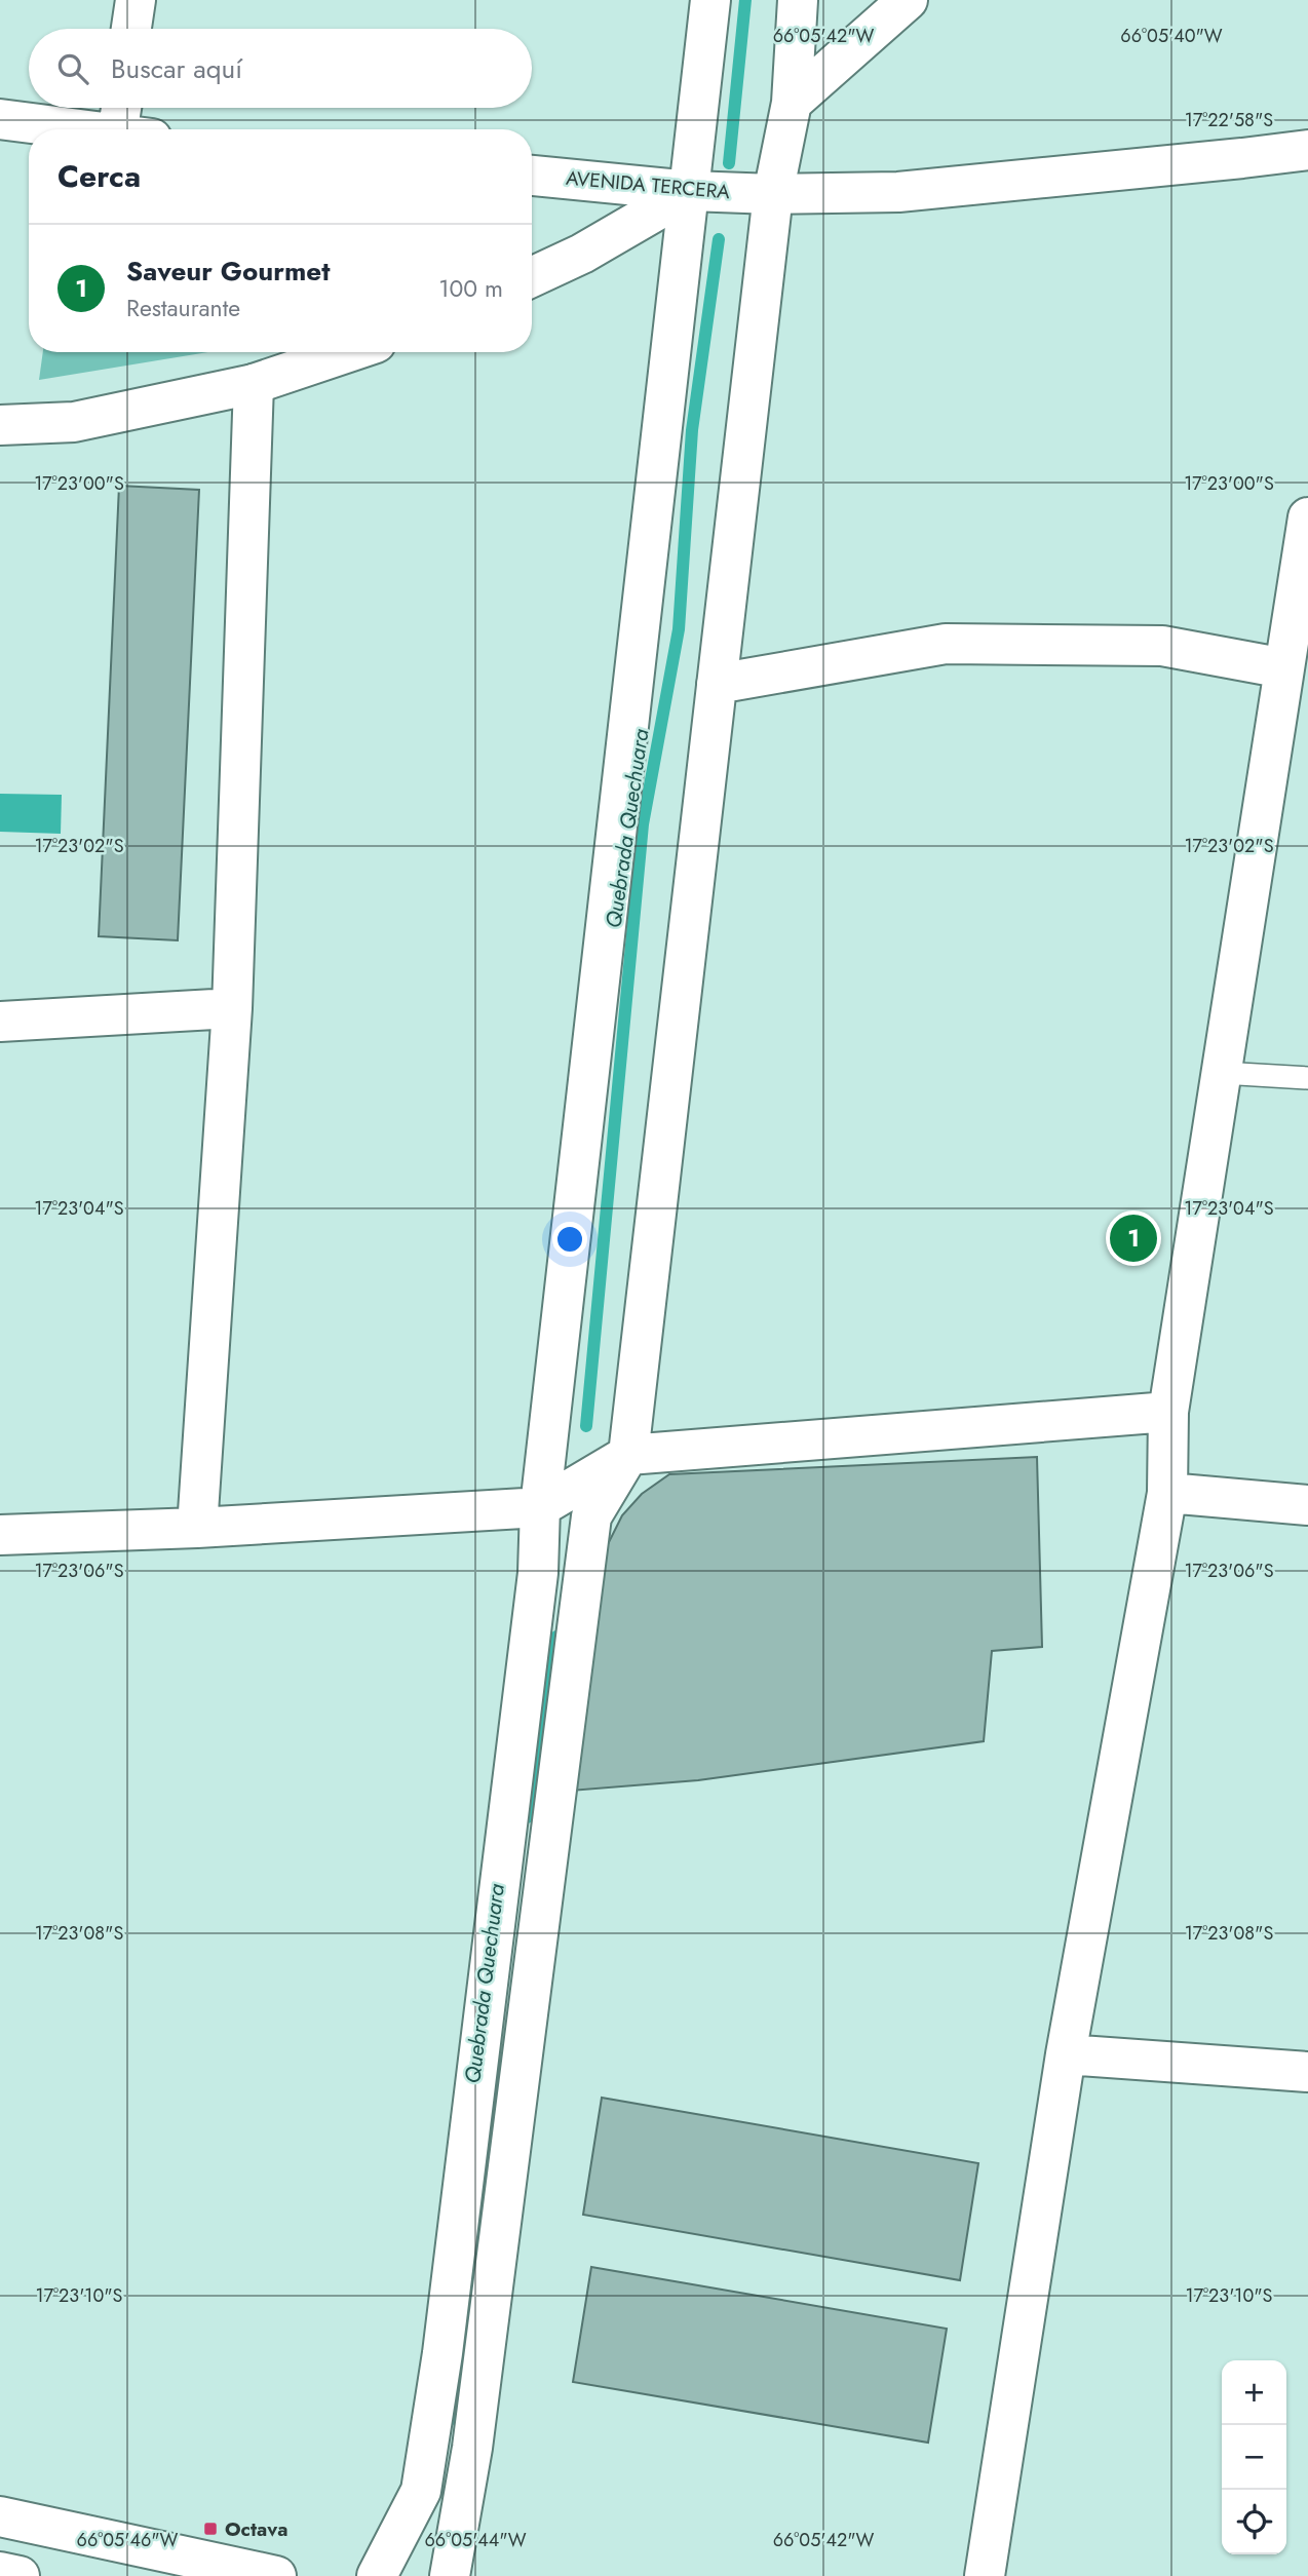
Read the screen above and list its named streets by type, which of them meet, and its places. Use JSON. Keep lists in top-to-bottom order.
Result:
{
  "streets": {
    "main road": ["AVENIDA TERCERA"]
  },
  "water": ["Quebrada Quechuara"],
  "places": {
    "transit": ["Octava"]
  },
  "page": {
    "search": "Buscar aquí",
    "heading": "Cerca",
    "list": [
      {
        "mark": "1",
        "name": "Saveur Gourmet",
        "note": "Restaurante",
        "value": "100 m"
      }
    ],
    "pins": "1",
    "map_buttons": ["+", "−"]
  },
  "coordinates": [
    "66°05'42\"W",
    "66°05'40\"W",
    "17°22'58\"S",
    "17°23'00\"S",
    "17°23'02\"S",
    "17°23'04\"S",
    "17°23'06\"S",
    "17°23'08\"S",
    "17°23'10\"S",
    "66°05'46\"W",
    "66°05'44\"W"
  ]
}
